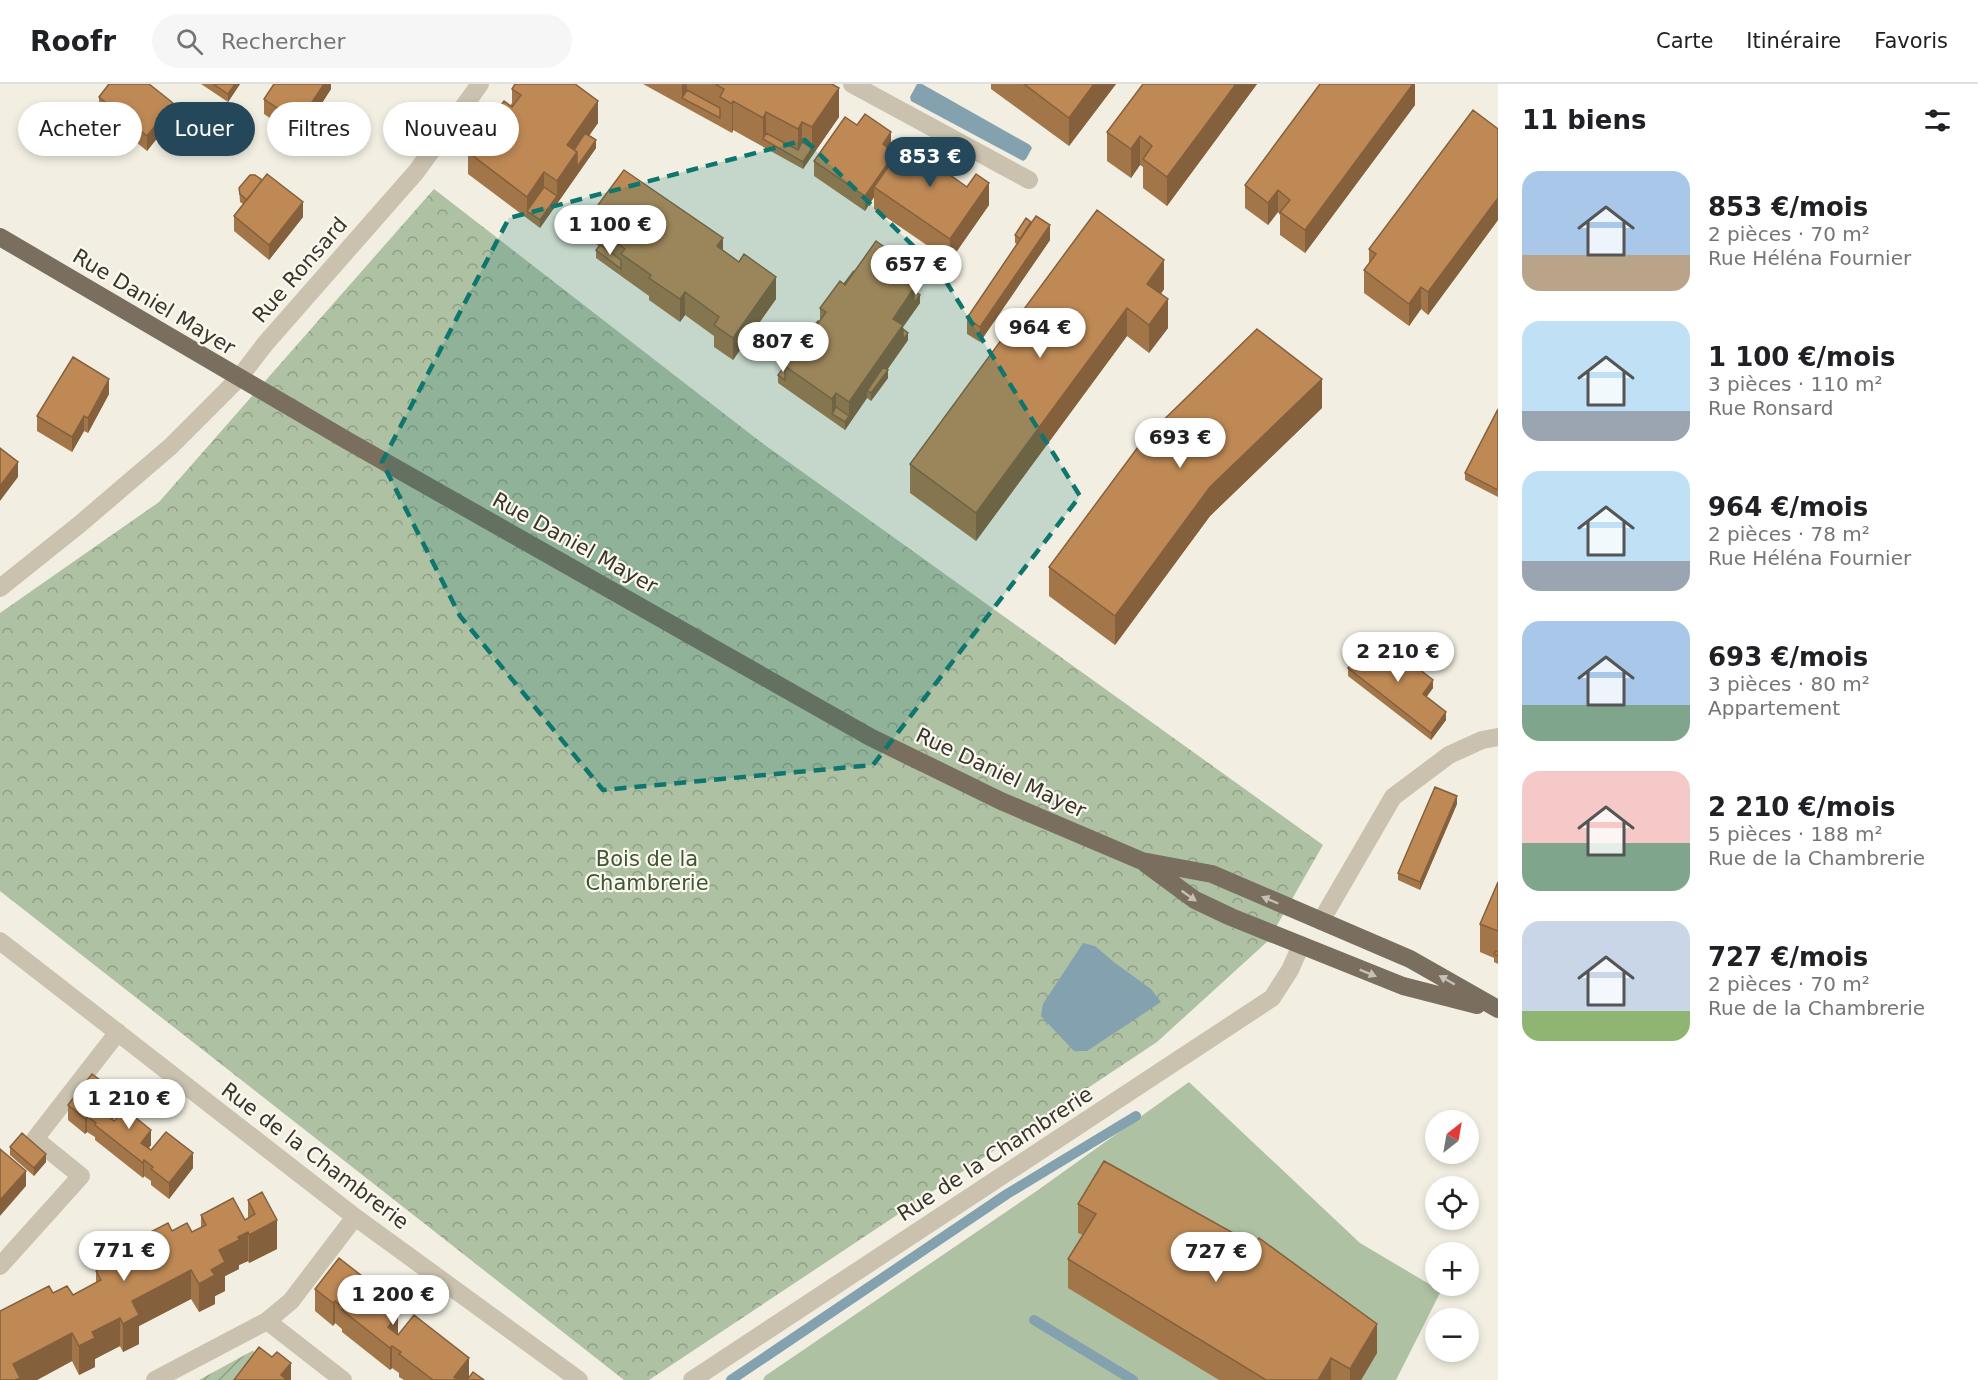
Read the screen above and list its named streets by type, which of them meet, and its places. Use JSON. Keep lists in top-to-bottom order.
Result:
{
  "streets": {
    "main road": ["Rue Daniel Mayer"],
    "street": ["Rue Ronsard", "Rue de la Chambrerie"]
  },
  "crossings": [
    ["Rue Ronsard", "Rue Daniel Mayer"],
    ["Rue Daniel Mayer", "Rue de la Chambrerie"]
  ],
  "parks": ["Bois de la Chambrerie"],
  "north": "top right",
  "page": {
    "header": "Roofr",
    "search": "Rechercher",
    "nav": ["Carte", "Itinéraire", "Favoris"],
    "heading": "11 biens",
    "chip": [
      "Acheter",
      "Louer",
      "Filtres",
      "Nouveau"
    ],
    "price": [
      "853 €",
      "1 100 €",
      "657 €",
      "964 €",
      "807 €",
      "693 €",
      "2 210 €",
      "1 210 €",
      "771 €",
      "727 €",
      "1 200 €"
    ],
    "list": [
      {
        "name": "853 €/mois",
        "note": "2 pièces · 70 m² · Rue Héléna Fournier"
      },
      {
        "name": "1 100 €/mois",
        "note": "3 pièces · 110 m² · Rue Ronsard"
      },
      {
        "name": "964 €/mois",
        "note": "2 pièces · 78 m² · Rue Héléna Fournier"
      },
      {
        "name": "693 €/mois",
        "note": "3 pièces · 80 m² · Appartement"
      },
      {
        "name": "2 210 €/mois",
        "note": "5 pièces · 188 m² · Rue de la Chambrerie"
      },
      {
        "name": "727 €/mois",
        "note": "2 pièces · 70 m² · Rue de la Chambrerie"
      }
    ],
    "map_buttons": ["+", "−"]
  }
}
